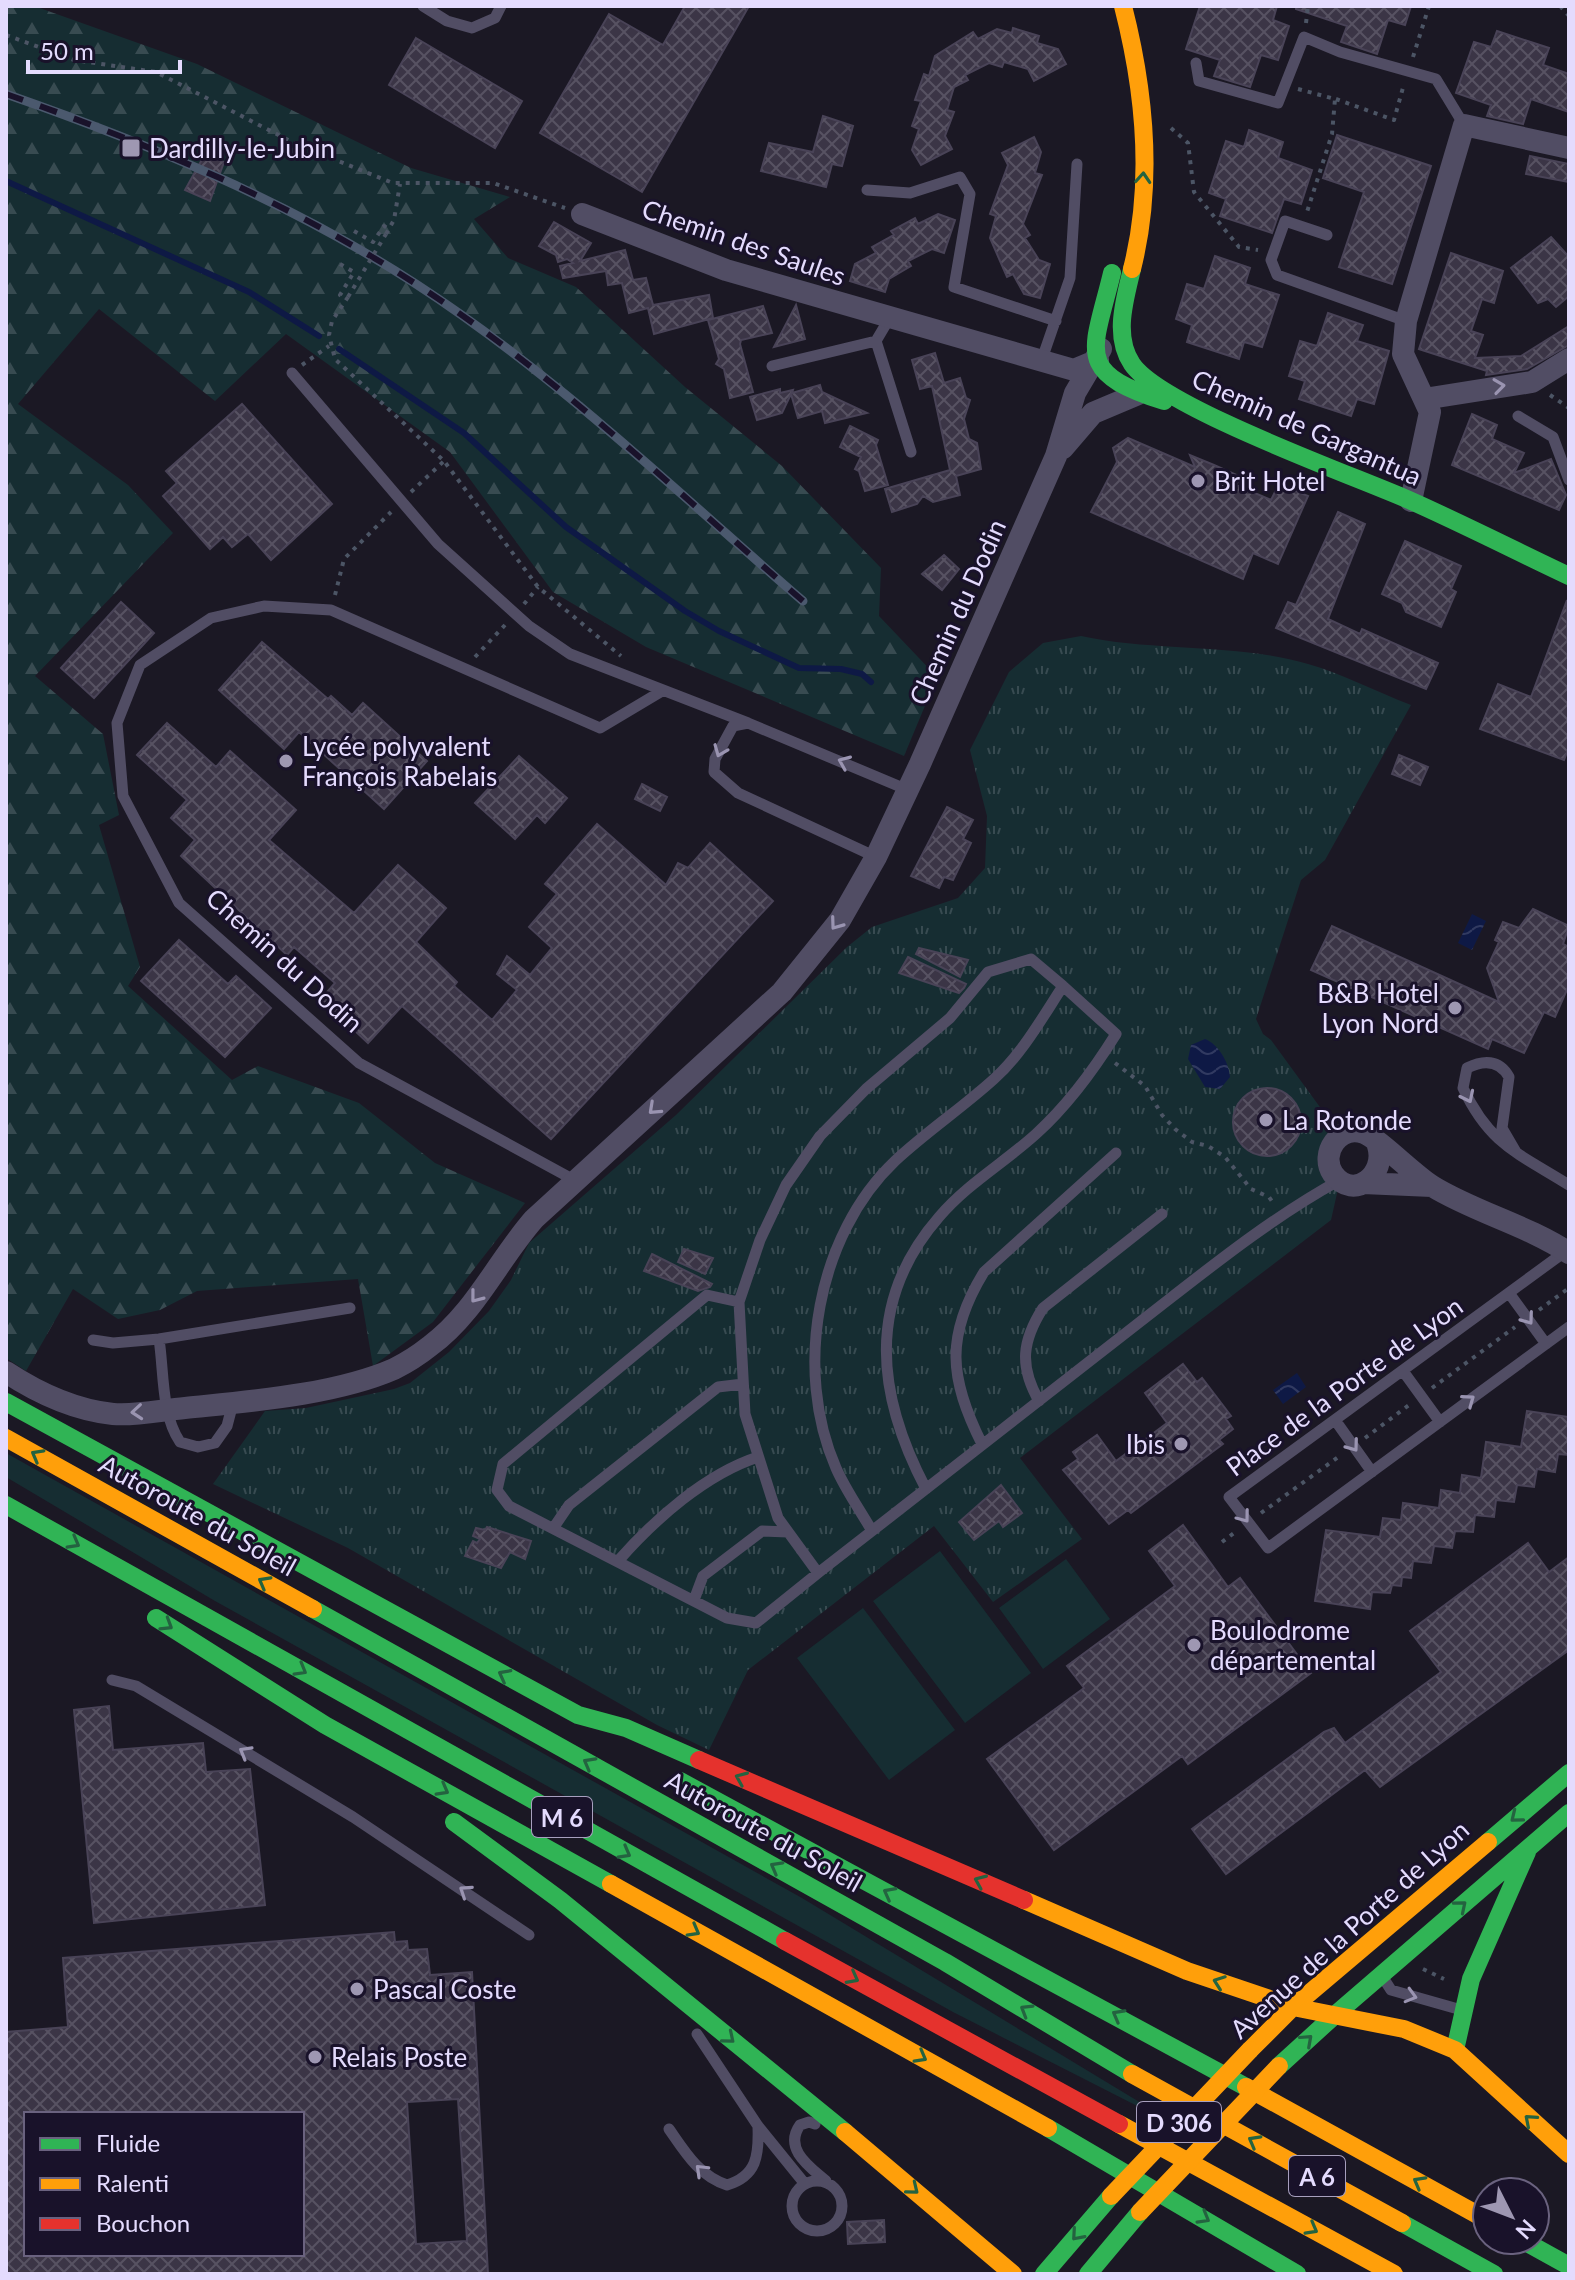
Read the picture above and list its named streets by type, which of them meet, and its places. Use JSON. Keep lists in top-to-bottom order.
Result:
{
  "streets": {
    "main road": [
      "Chemin de Gargantua",
      "Autoroute du Soleil",
      "M 6",
      "Avenue de la Porte de Lyon",
      "D 306",
      "A 6"
    ],
    "street": ["Chemin des Saules", "Chemin du Dodin"],
    "lane": ["Place de la Porte de Lyon"]
  },
  "crossings": [
    ["Chemin des Saules", "Chemin de Gargantua"],
    ["Chemin des Saules", "Chemin du Dodin"],
    ["M 6", "A 6"]
  ],
  "places": {
    "transit": ["Dardilly-le-Jubin"],
    "other": [
      "Brit Hotel",
      "Lycée polyvalent François Rabelais",
      "B&B Hotel Lyon Nord",
      "La Rotonde",
      "Ibis",
      "Boulodrome départemental",
      "Pascal Coste",
      "Relais Poste"
    ]
  },
  "legend": ["Fluide", "Ralenti", "Bouchon"],
  "scale_bar": "50 m",
  "north": "bottom right"
}
